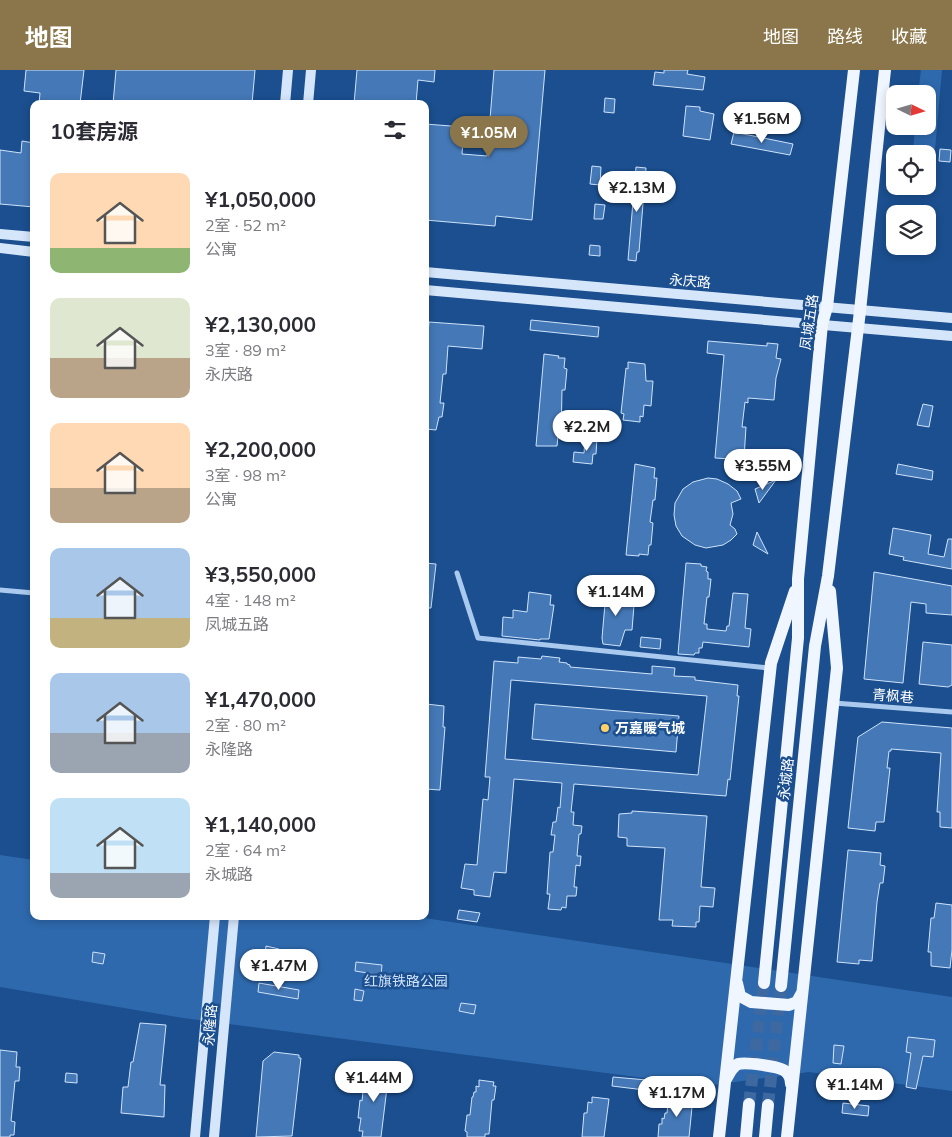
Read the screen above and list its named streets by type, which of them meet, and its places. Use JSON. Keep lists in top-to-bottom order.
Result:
{
  "streets": {
    "main road": ["凤城五路", "永城路"],
    "street": ["永庆路", "青枫巷", "永隆路"]
  },
  "crossings": [
    ["永庆路", "凤城五路"],
    ["凤城五路", "永城路"]
  ],
  "parks": ["红旗铁路公园"],
  "places": ["万嘉暖气城"],
  "north": "right",
  "page": {
    "header": "地图",
    "nav": ["地图", "路线", "收藏"],
    "heading": "10套房源",
    "price": [
      "¥1.56M",
      "¥1.05M",
      "¥2.13M",
      "¥2.2M",
      "¥3.55M",
      "¥1.14M",
      "¥1.47M",
      "¥1.44M",
      "¥1.14M",
      "¥1.17M"
    ],
    "list": [
      {
        "name": "¥1,050,000",
        "note": "2室 · 52 m² · 公寓"
      },
      {
        "name": "¥2,130,000",
        "note": "3室 · 89 m² · 永庆路"
      },
      {
        "name": "¥2,200,000",
        "note": "3室 · 98 m² · 公寓"
      },
      {
        "name": "¥3,550,000",
        "note": "4室 · 148 m² · 凤城五路"
      },
      {
        "name": "¥1,470,000",
        "note": "2室 · 80 m² · 永隆路"
      },
      {
        "name": "¥1,140,000",
        "note": "2室 · 64 m² · 永城路"
      }
    ]
  }
}
